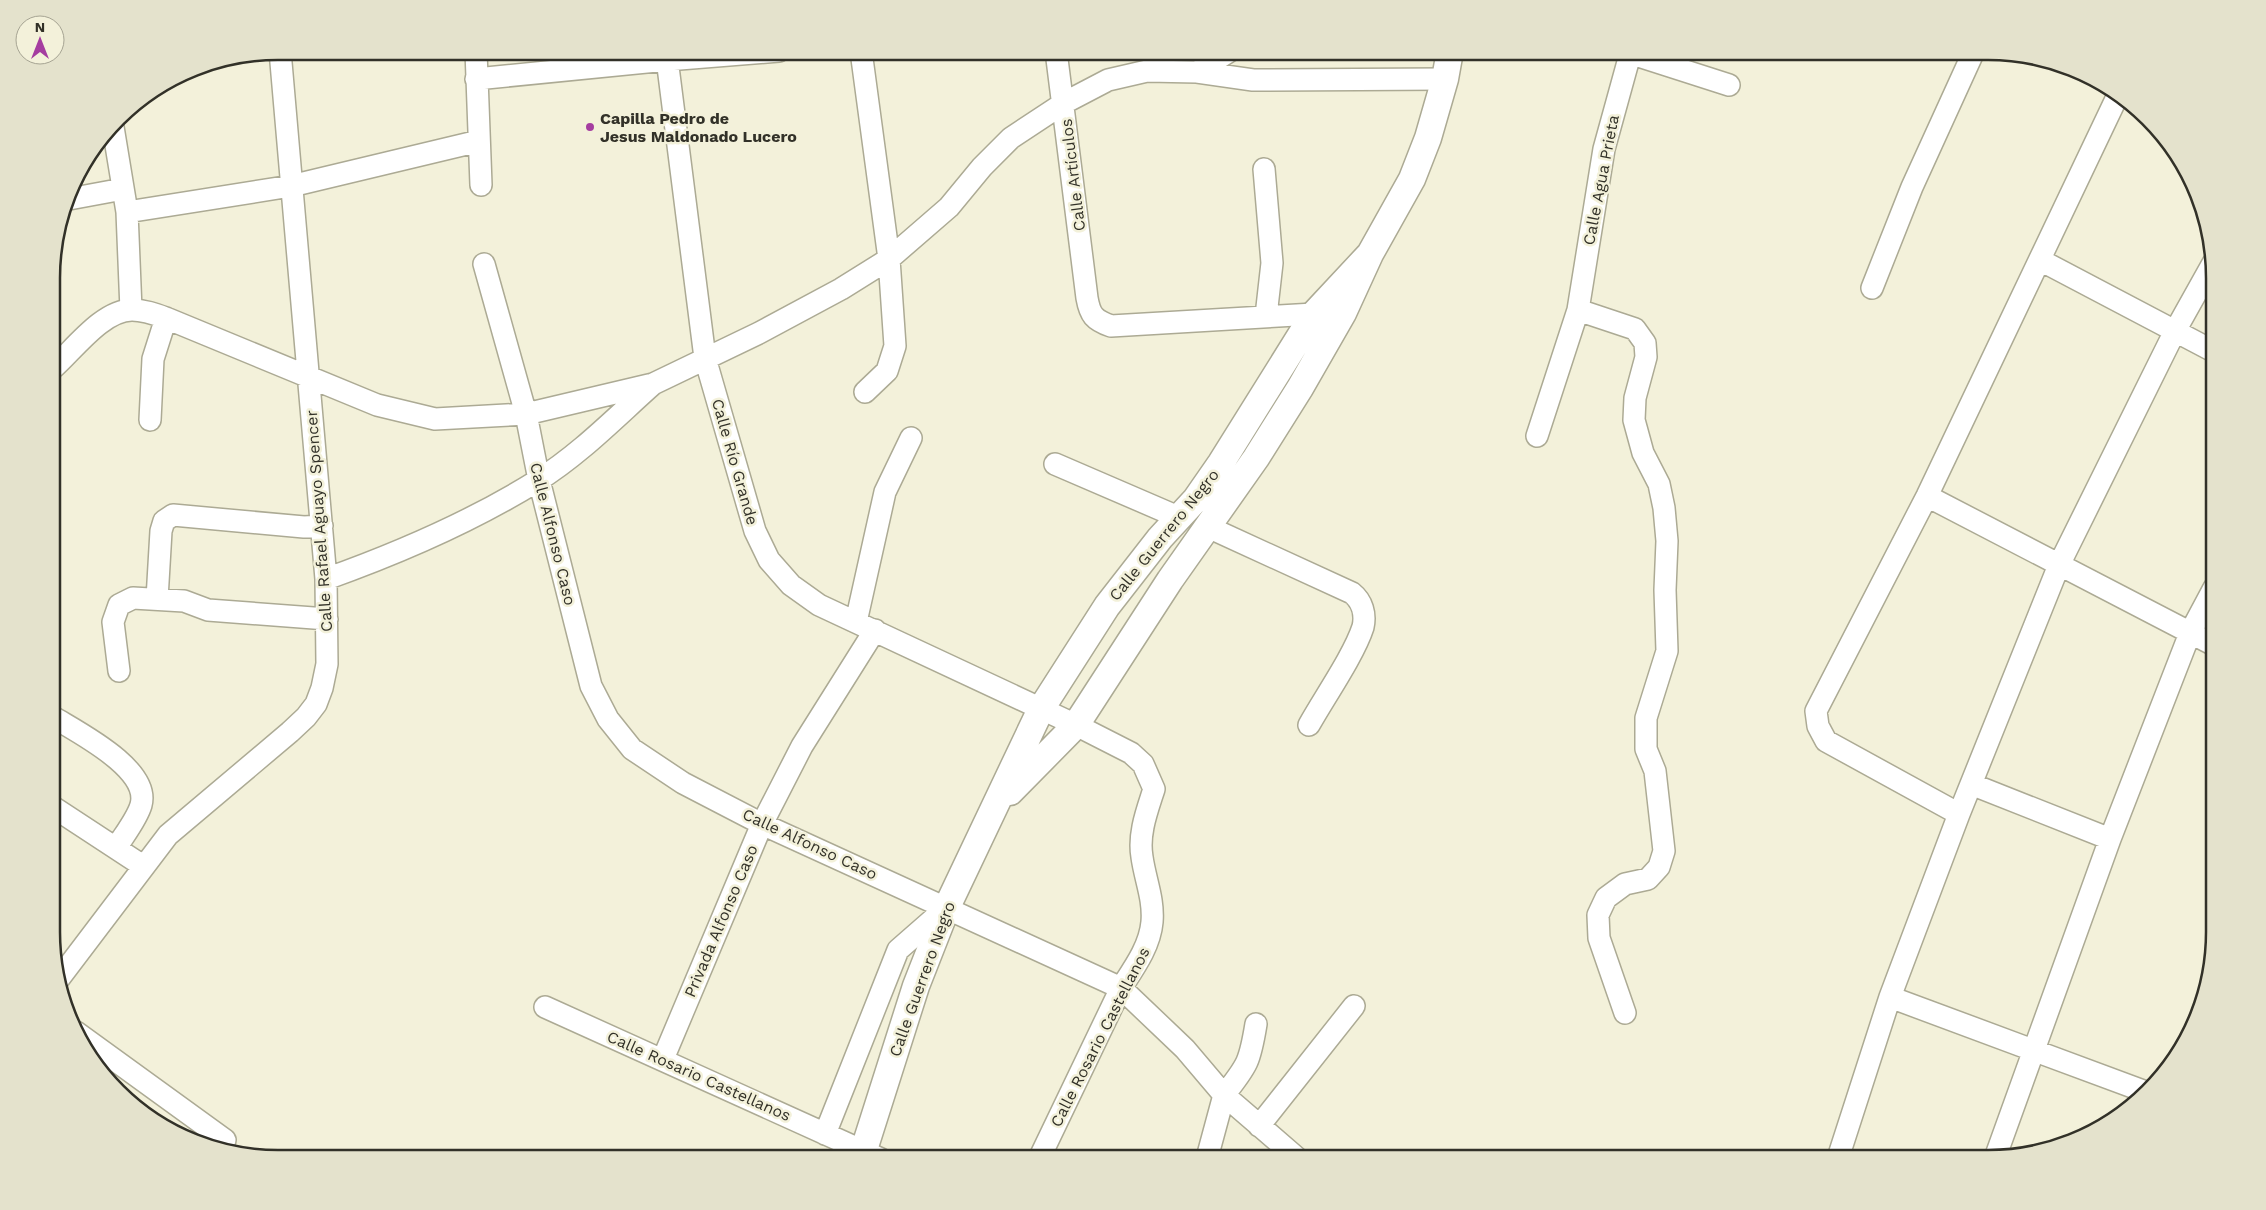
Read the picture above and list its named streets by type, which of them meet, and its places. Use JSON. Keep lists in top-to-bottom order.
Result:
{
  "streets": {
    "street": [
      "Calle Artículos",
      "Calle Agua Prieta",
      "Calle Río Grande",
      "Calle Rafael Aguayo Spencer",
      "Calle Alfonso Caso",
      "Calle Guerrero Negro",
      "Privada Alfonso Caso",
      "Calle Rosario Castellanos"
    ]
  },
  "crossings": [
    ["Calle Artículos", "Calle Guerrero Negro"],
    ["Calle Río Grande", "Calle Guerrero Negro"],
    ["Calle Río Grande", "Privada Alfonso Caso"],
    ["Calle Río Grande", "Calle Rosario Castellanos"],
    ["Calle Alfonso Caso", "Calle Guerrero Negro"],
    ["Calle Alfonso Caso", "Privada Alfonso Caso"],
    ["Calle Alfonso Caso", "Calle Rosario Castellanos"],
    ["Calle Guerrero Negro", "Calle Rosario Castellanos"],
    ["Privada Alfonso Caso", "Calle Rosario Castellanos"]
  ],
  "places": ["Capilla Pedro de Jesus Maldonado Lucero"],
  "north": "top"
}
